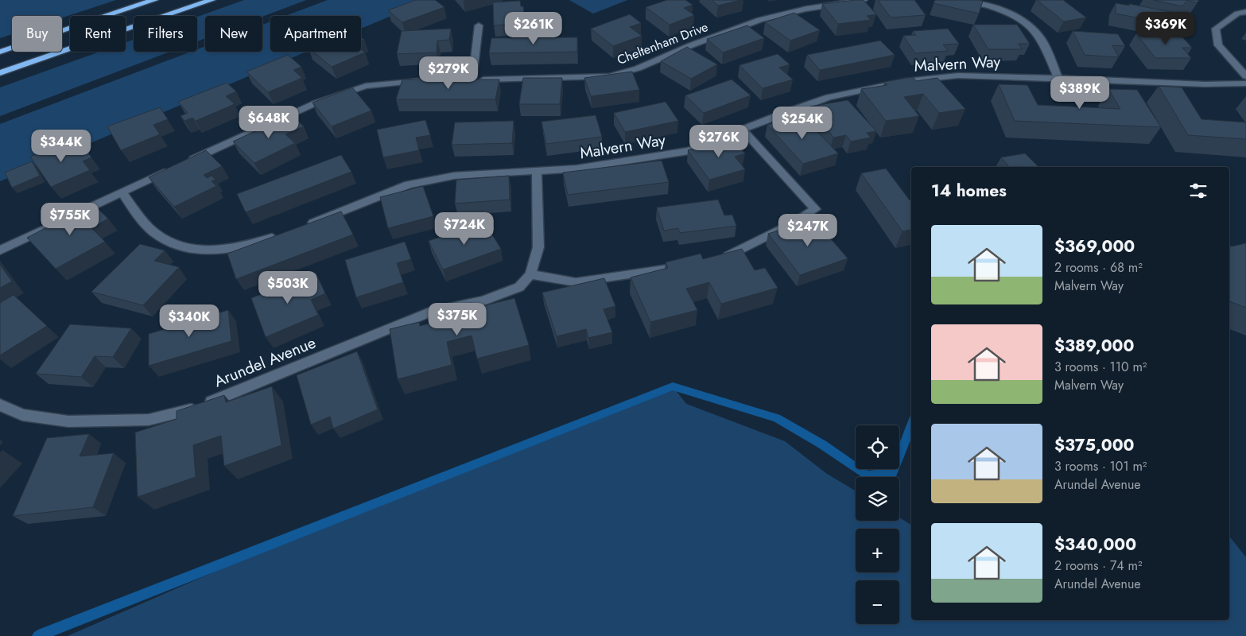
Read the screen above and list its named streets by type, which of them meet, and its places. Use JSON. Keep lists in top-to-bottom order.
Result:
{
  "streets": {
    "street": ["Cheltenham Drive", "Malvern Way", "Arundel Avenue"]
  },
  "crossings": [
    ["Malvern Way", "Arundel Avenue"]
  ],
  "page": {
    "price": [
      "$261K",
      "$369K",
      "$279K",
      "$389K",
      "$648K",
      "$254K",
      "$276K",
      "$344K",
      "$755K",
      "$724K",
      "$247K",
      "$503K",
      "$375K",
      "$340K"
    ],
    "chip": [
      "Buy",
      "Rent",
      "Filters",
      "New",
      "Apartment"
    ],
    "heading": "14 homes",
    "list": [
      {
        "name": "$369,000",
        "note": "2 rooms · 68 m² · Malvern Way"
      },
      {
        "name": "$389,000",
        "note": "3 rooms · 110 m² · Malvern Way"
      },
      {
        "name": "$375,000",
        "note": "3 rooms · 101 m² · Arundel Avenue"
      },
      {
        "name": "$340,000",
        "note": "2 rooms · 74 m² · Arundel Avenue"
      }
    ],
    "map_buttons": ["+", "−"]
  }
}
